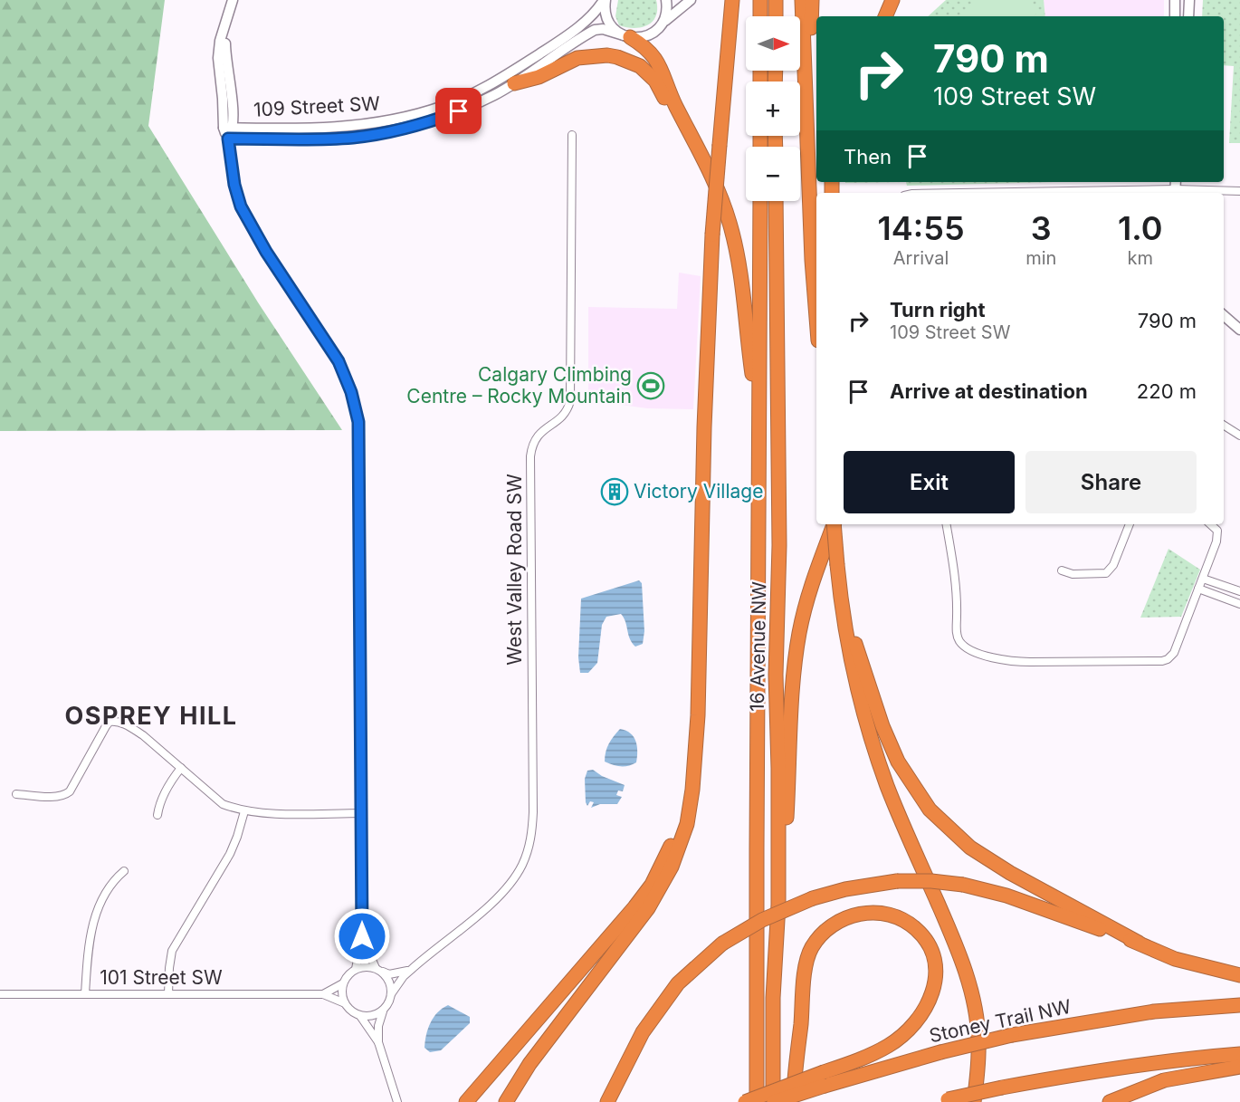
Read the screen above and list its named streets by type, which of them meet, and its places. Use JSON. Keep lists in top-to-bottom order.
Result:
{
  "streets": {
    "highway": ["16 Avenue NW", "Stoney Trail NW"],
    "street": ["109 Street SW", "West Valley Road SW", "101 Street SW"]
  },
  "crossings": [
    ["West Valley Road SW", "101 Street SW"],
    ["16 Avenue NW", "Stoney Trail NW"]
  ],
  "districts": ["OSPREY HILL"],
  "places": {
    "sports": ["Calgary Climbing Centre – Rocky Mountain"],
    "building": ["Victory Village"]
  },
  "north": "right",
  "page": {
    "map_buttons": ["+", "−"],
    "turn": ["790 m", "109 Street SW"],
    "then": "Then",
    "eta": [
      "14:55",
      "Arrival",
      "3",
      "min",
      "1.0",
      "km"
    ],
    "list": [
      {
        "name": "Turn right",
        "note": "109 Street SW",
        "value": "790 m"
      },
      {
        "name": "Arrive at destination",
        "value": "220 m"
      }
    ],
    "buttons": ["Exit", "Share"]
  }
}
